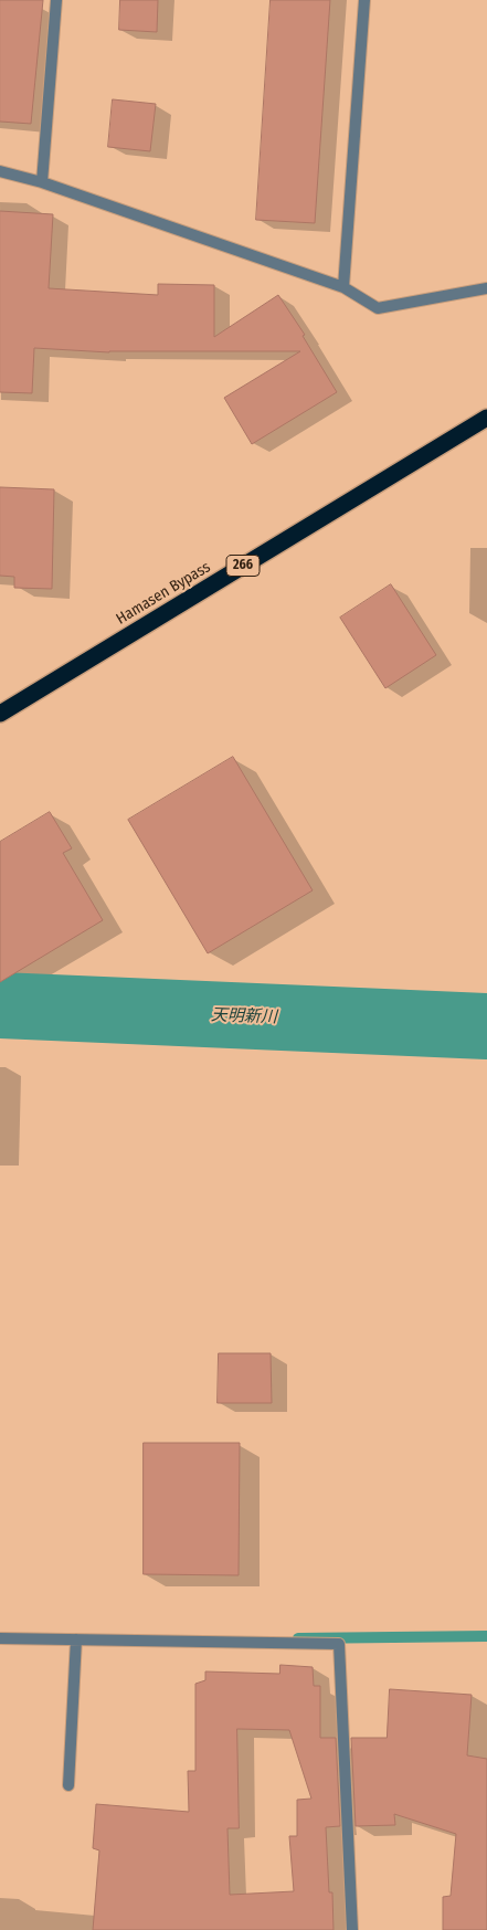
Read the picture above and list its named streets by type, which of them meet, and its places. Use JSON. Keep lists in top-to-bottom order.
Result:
{
  "streets": {
    "highway": ["266", "Hamasen Bypass"]
  },
  "water": ["天明新川"]
}
